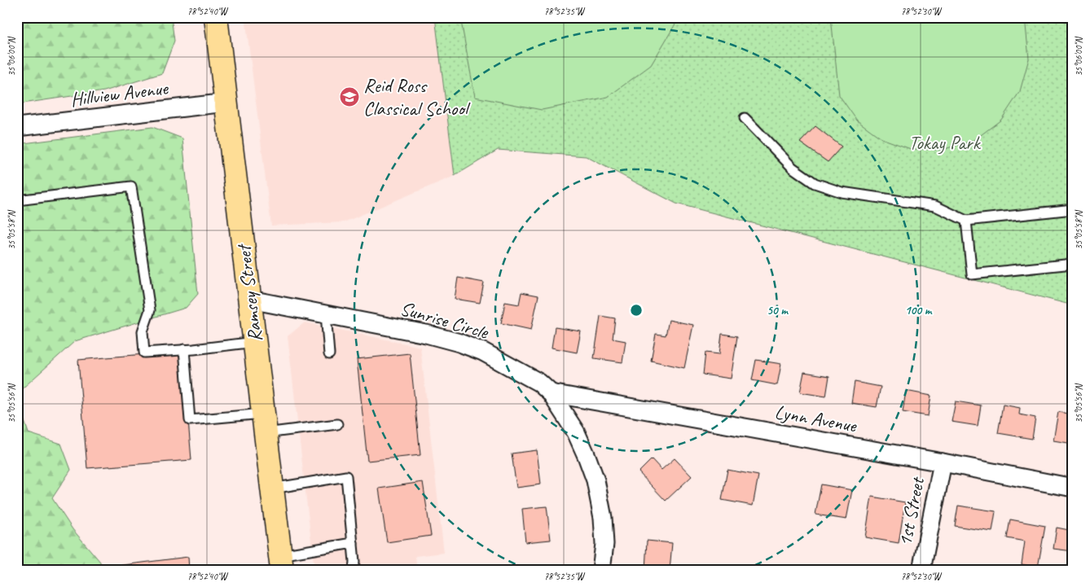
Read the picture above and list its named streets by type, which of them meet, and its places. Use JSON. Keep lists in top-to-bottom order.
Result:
{
  "streets": {
    "main road": ["Ramsey Street"],
    "street": [
      "Hillview Avenue",
      "Sunrise Circle",
      "Lynn Avenue",
      "1st Street"
    ]
  },
  "crossings": [
    ["Hillview Avenue", "Ramsey Street"],
    ["Ramsey Street", "Sunrise Circle"],
    ["Sunrise Circle", "Lynn Avenue"],
    ["Lynn Avenue", "1st Street"]
  ],
  "parks": ["Tokay Park"],
  "places": {
    "school or university": ["Reid Ross Classical School"]
  },
  "coordinates": [
    "78°52'40\"W",
    "78°52'35\"W",
    "78°52'30\"W",
    "35°06'00\"N",
    "35°05'58\"N",
    "35°05'56\"N"
  ],
  "rings": ["50 m", "100 m"]
}
